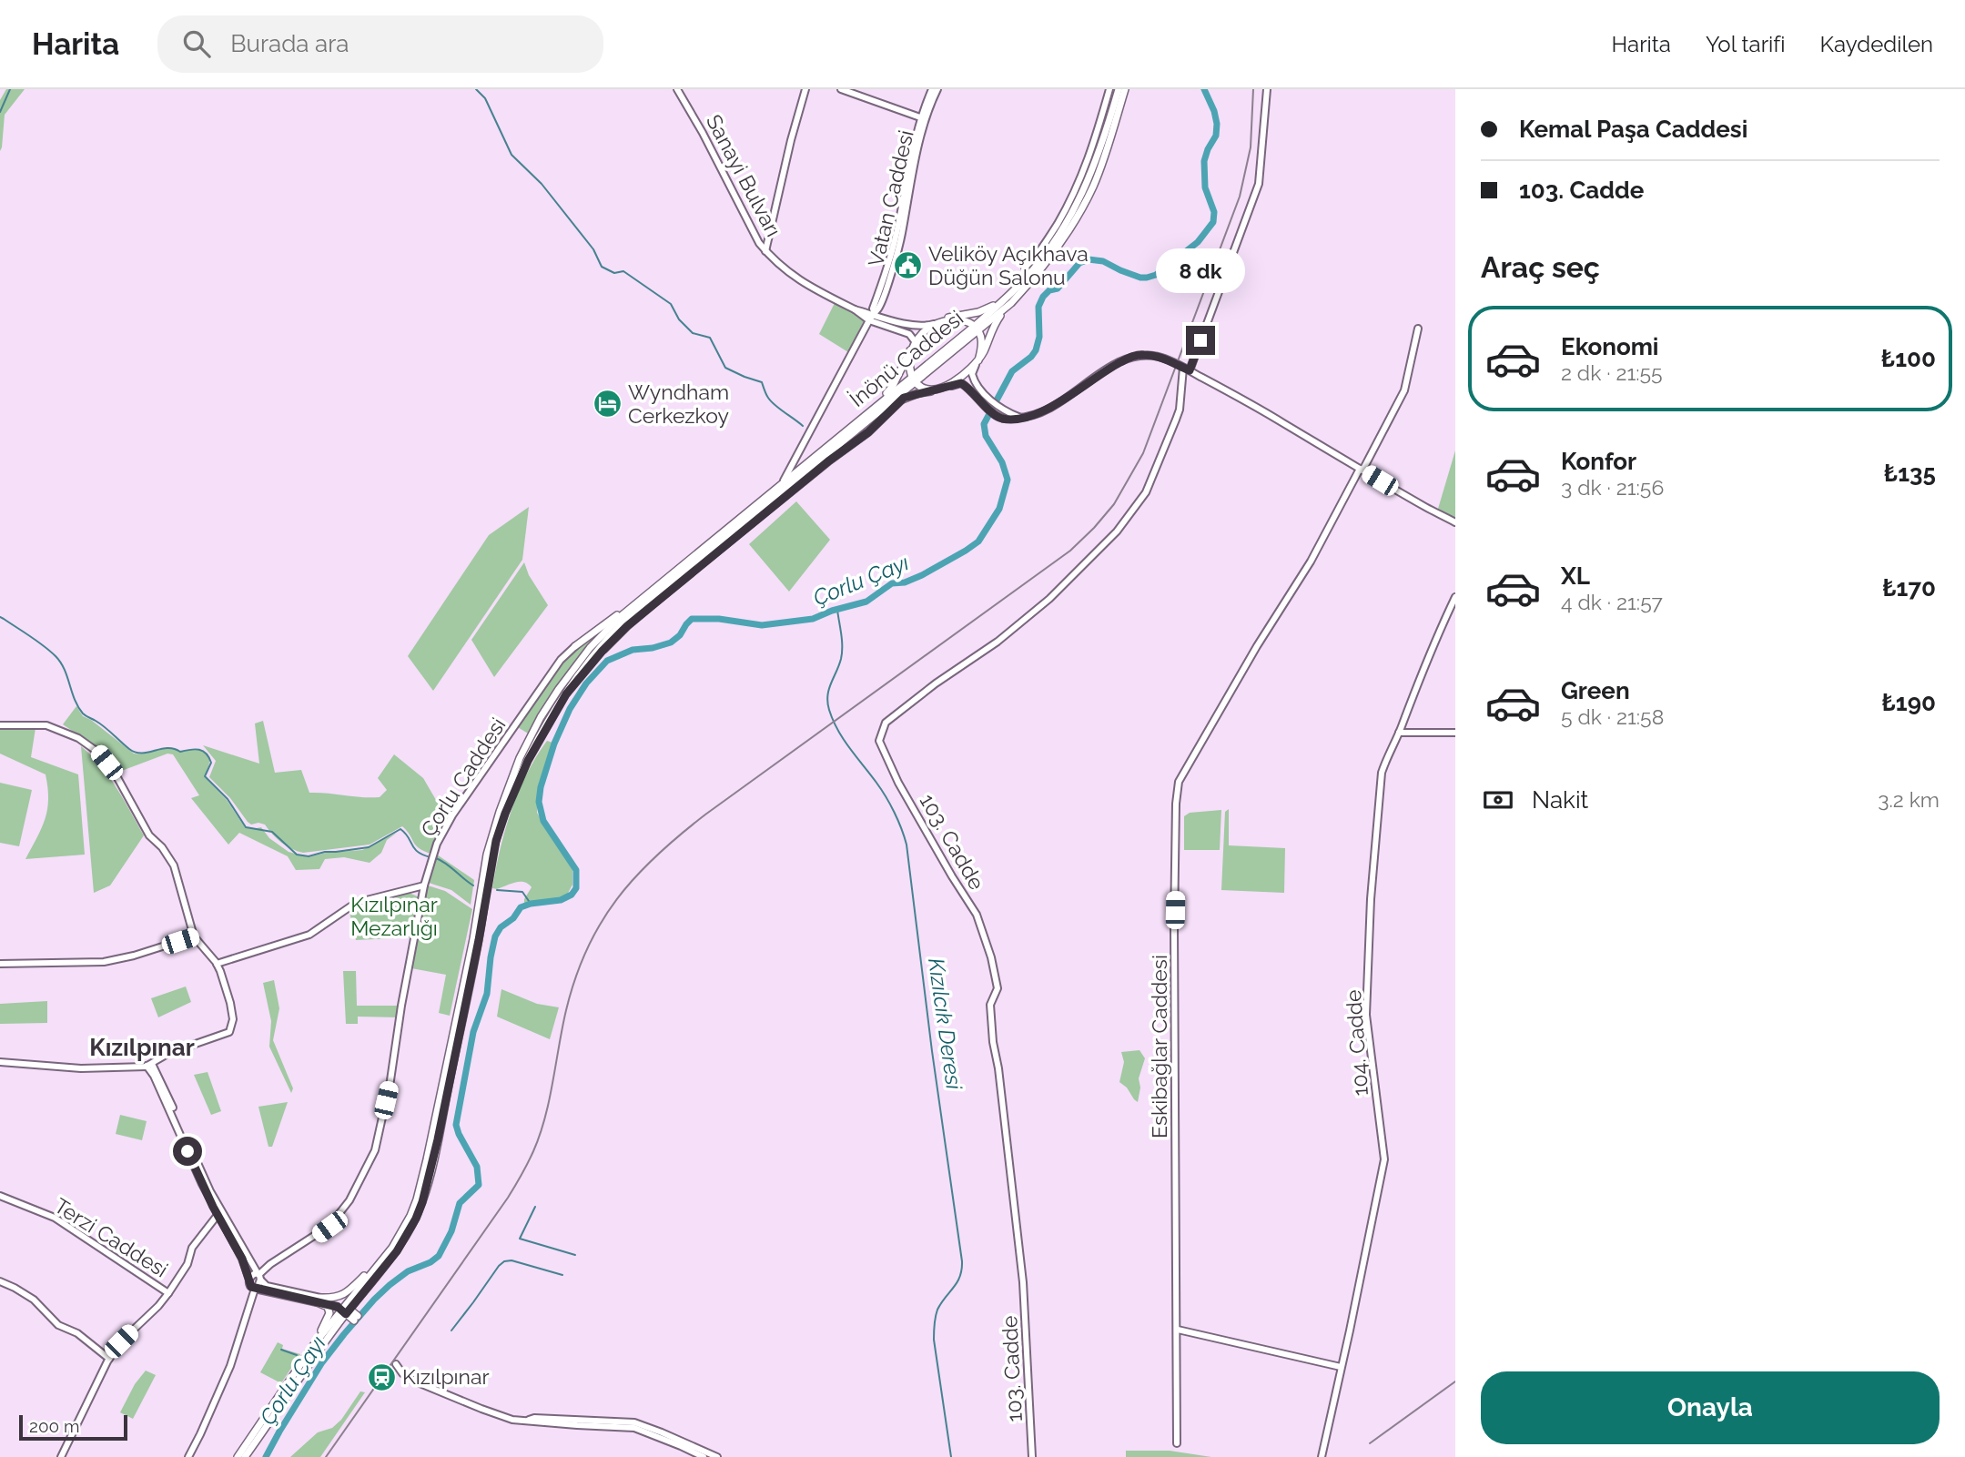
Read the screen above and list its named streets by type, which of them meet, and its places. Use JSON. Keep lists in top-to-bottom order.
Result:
{
  "streets": {
    "main road": ["İnönü Caddesi"],
    "street": [
      "Sanayi Bulvarı",
      "Vatan Caddesi",
      "Çorlu Caddesi",
      "103. Cadde",
      "104. Cadde",
      "Eskibağlar Caddesi",
      "Terzi Caddesi"
    ]
  },
  "crossings": [
    ["Sanayi Bulvarı", "Vatan Caddesi"],
    ["Vatan Caddesi", "İnönü Caddesi"]
  ],
  "districts": ["Kızılpınar"],
  "water": ["Çorlu Çayı", "Kızılcık Deresi"],
  "parks": ["Kızılpınar Mezarlığı"],
  "places": {
    "public building": ["Veliköy Açıkhava Düğün Salonu"],
    "hotel": ["Wyndham Cerkezkoy"],
    "station": ["Kızılpınar"]
  },
  "scale_bar": "200 m",
  "page": {
    "header": "Harita",
    "search": "Burada ara",
    "nav": ["Harita", "Yol tarifi", "Kaydedilen"],
    "banner": ["Kemal Paşa Caddesi", "103. Cadde"],
    "heading": "Araç seç",
    "bubble": "8 dk",
    "list": [
      {
        "name": "Ekonomi",
        "note": "2 dk · 21:55",
        "value": "₺100"
      },
      {
        "name": "Konfor",
        "note": "3 dk · 21:56",
        "value": "₺135"
      },
      {
        "name": "XL",
        "note": "4 dk · 21:57",
        "value": "₺170"
      },
      {
        "name": "Green",
        "note": "5 dk · 21:58",
        "value": "₺190"
      }
    ],
    "pay": ["Nakit", "3.2 km"],
    "buttons": "Onayla",
    "scale": "200 m"
  }
}
